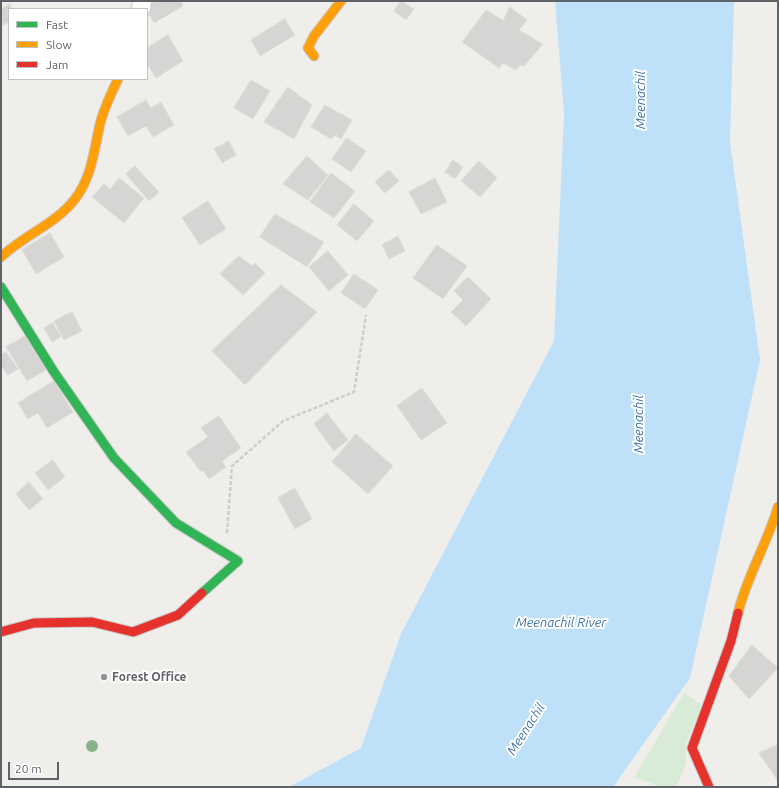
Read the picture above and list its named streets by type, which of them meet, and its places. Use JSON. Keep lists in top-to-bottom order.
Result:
{
  "water": ["Meenachil", "Meenachil River"],
  "places": ["Forest Office"],
  "legend": ["Fast", "Slow", "Jam"],
  "scale_bar": "20 m"
}
